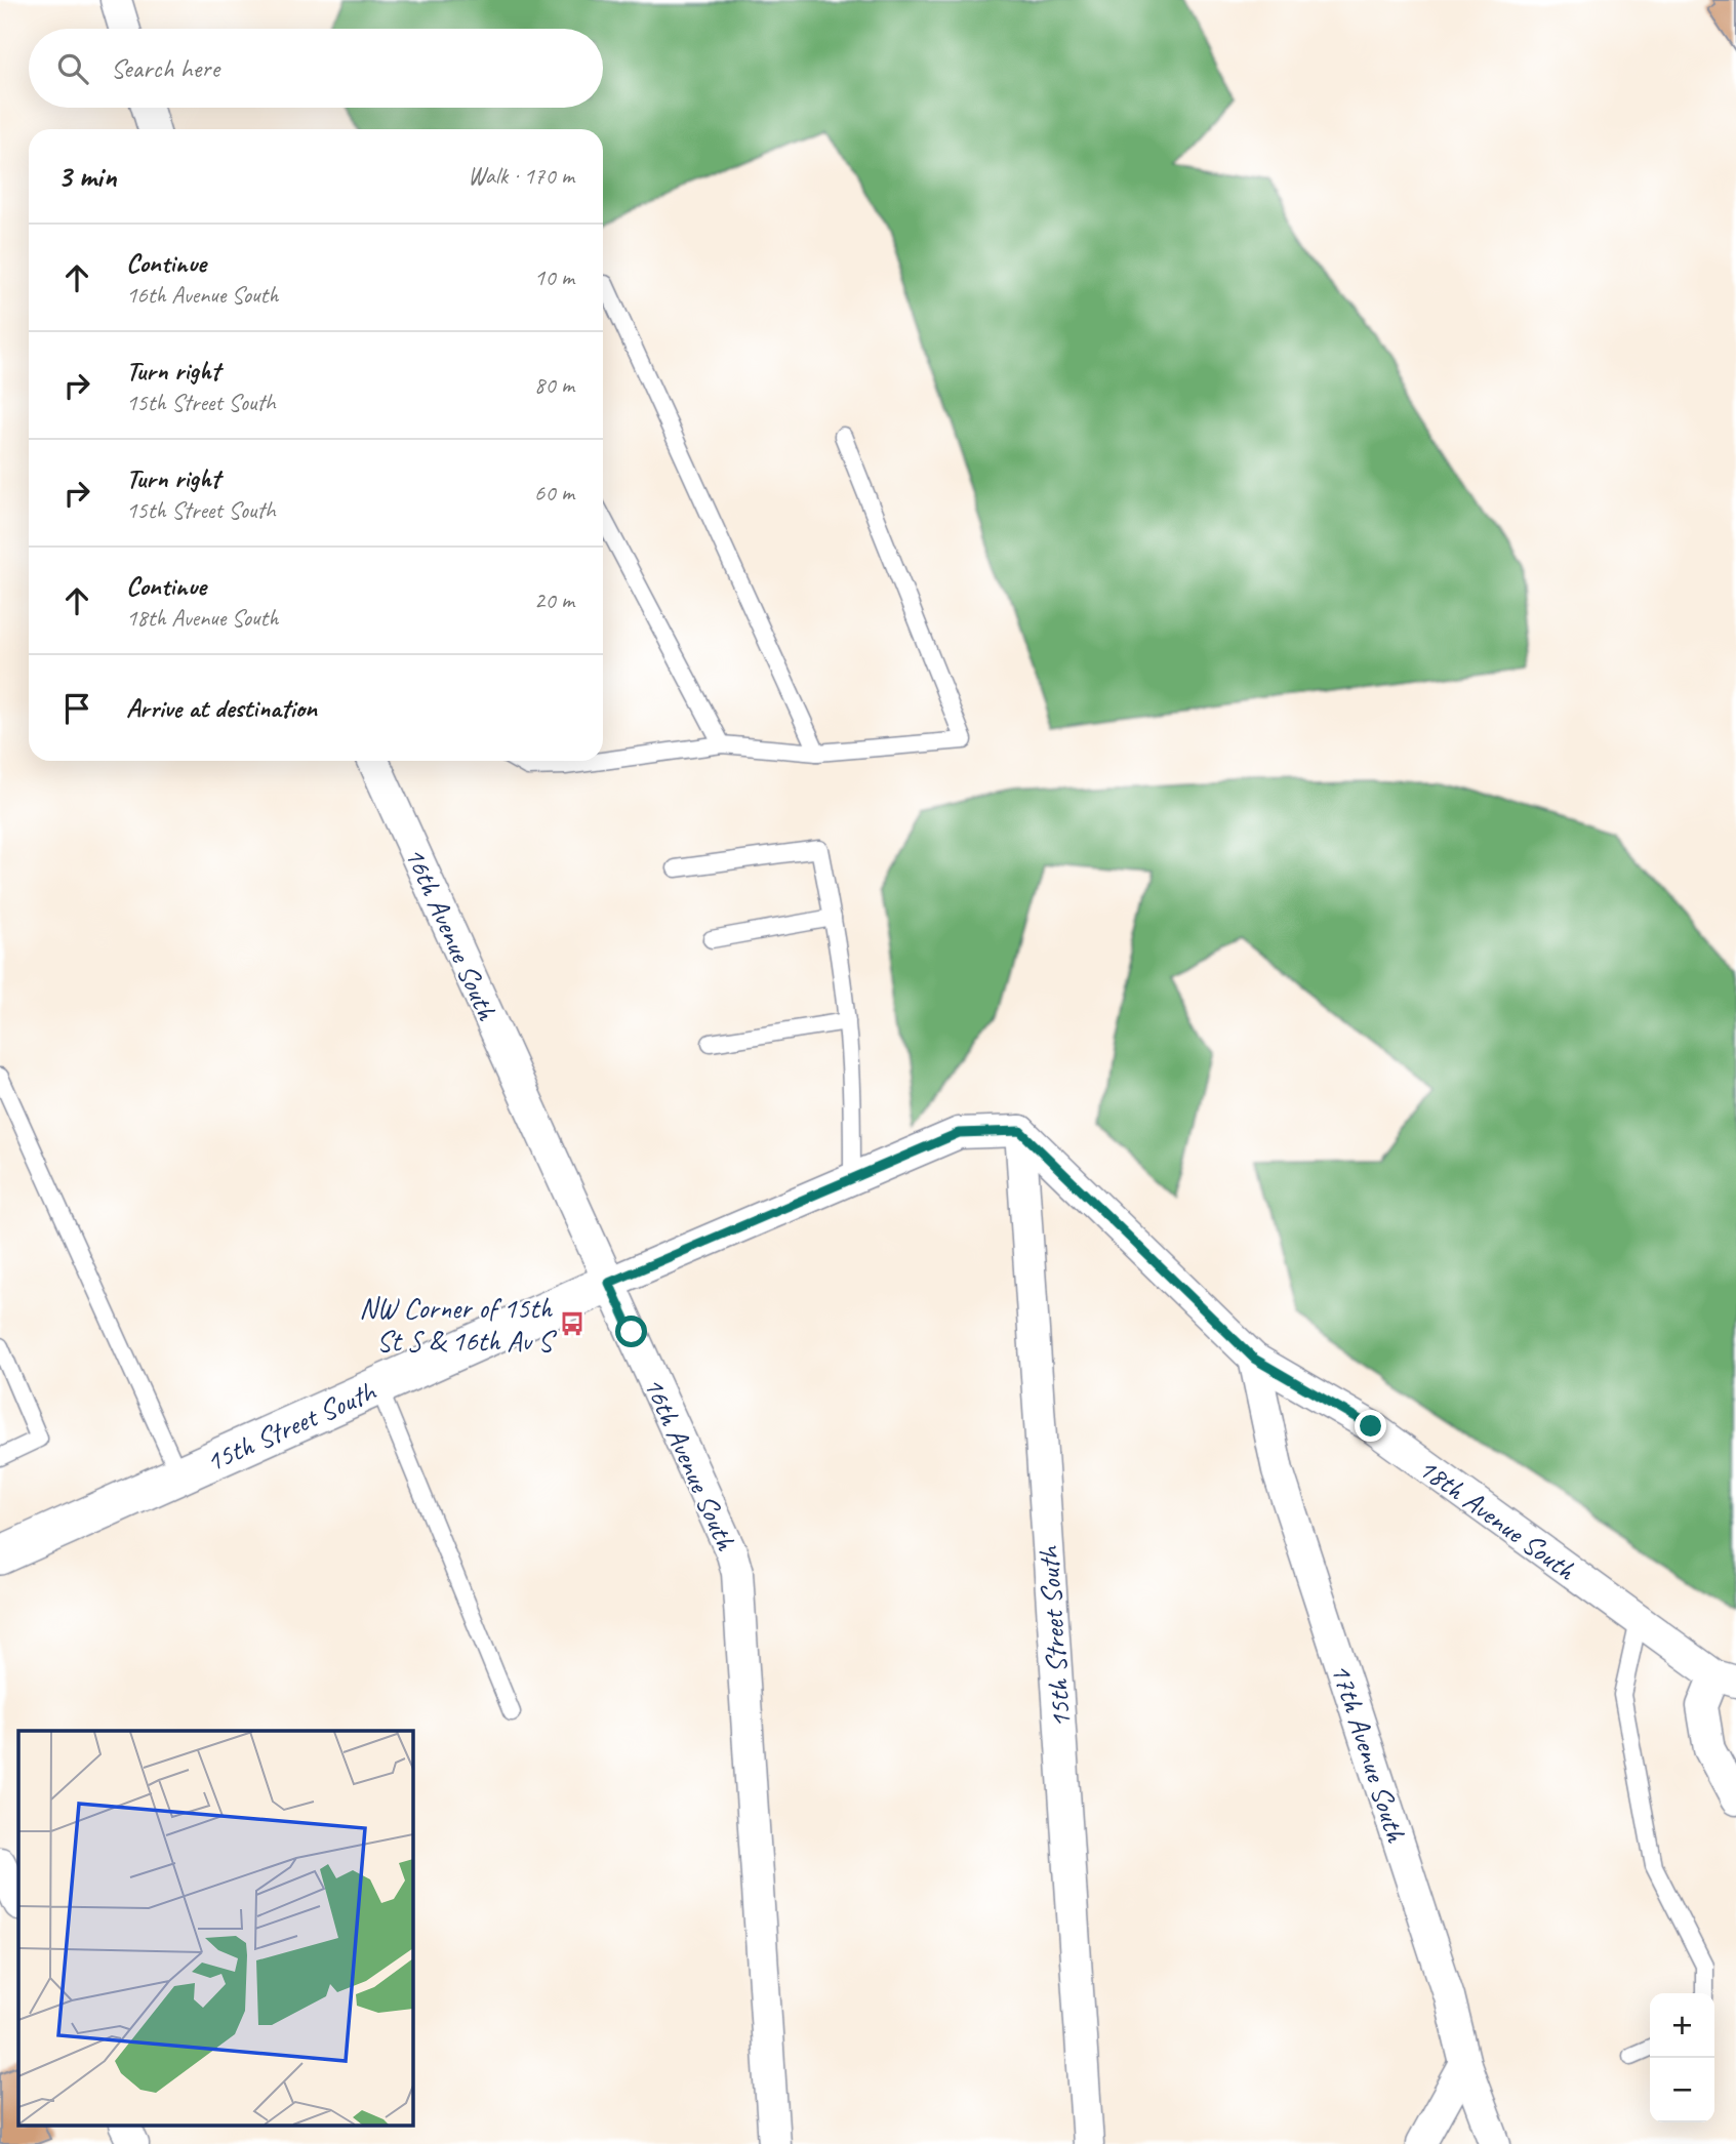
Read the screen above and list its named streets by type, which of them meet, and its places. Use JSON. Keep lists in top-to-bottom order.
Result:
{
  "streets": {
    "street": [
      "16th Avenue South",
      "15th Street South",
      "18th Avenue South",
      "17th Avenue South"
    ]
  },
  "crossings": [
    ["16th Avenue South", "15th Street South"],
    ["18th Avenue South", "17th Avenue South"]
  ],
  "places": {
    "bus stop": ["NW Corner of 15th St S & 16th Av S"]
  },
  "page": {
    "search": "Search here",
    "heading": ["3 min", "Walk · 170 m"],
    "list": [
      ["Continue", "16th Avenue South", "10 m"],
      ["Turn right", "15th Street South", "80 m"],
      ["Turn right", "15th Street South", "60 m"],
      ["Continue", "18th Avenue South", "20 m"],
      "Arrive at destination"
    ],
    "map_buttons": ["+", "−"]
  }
}
